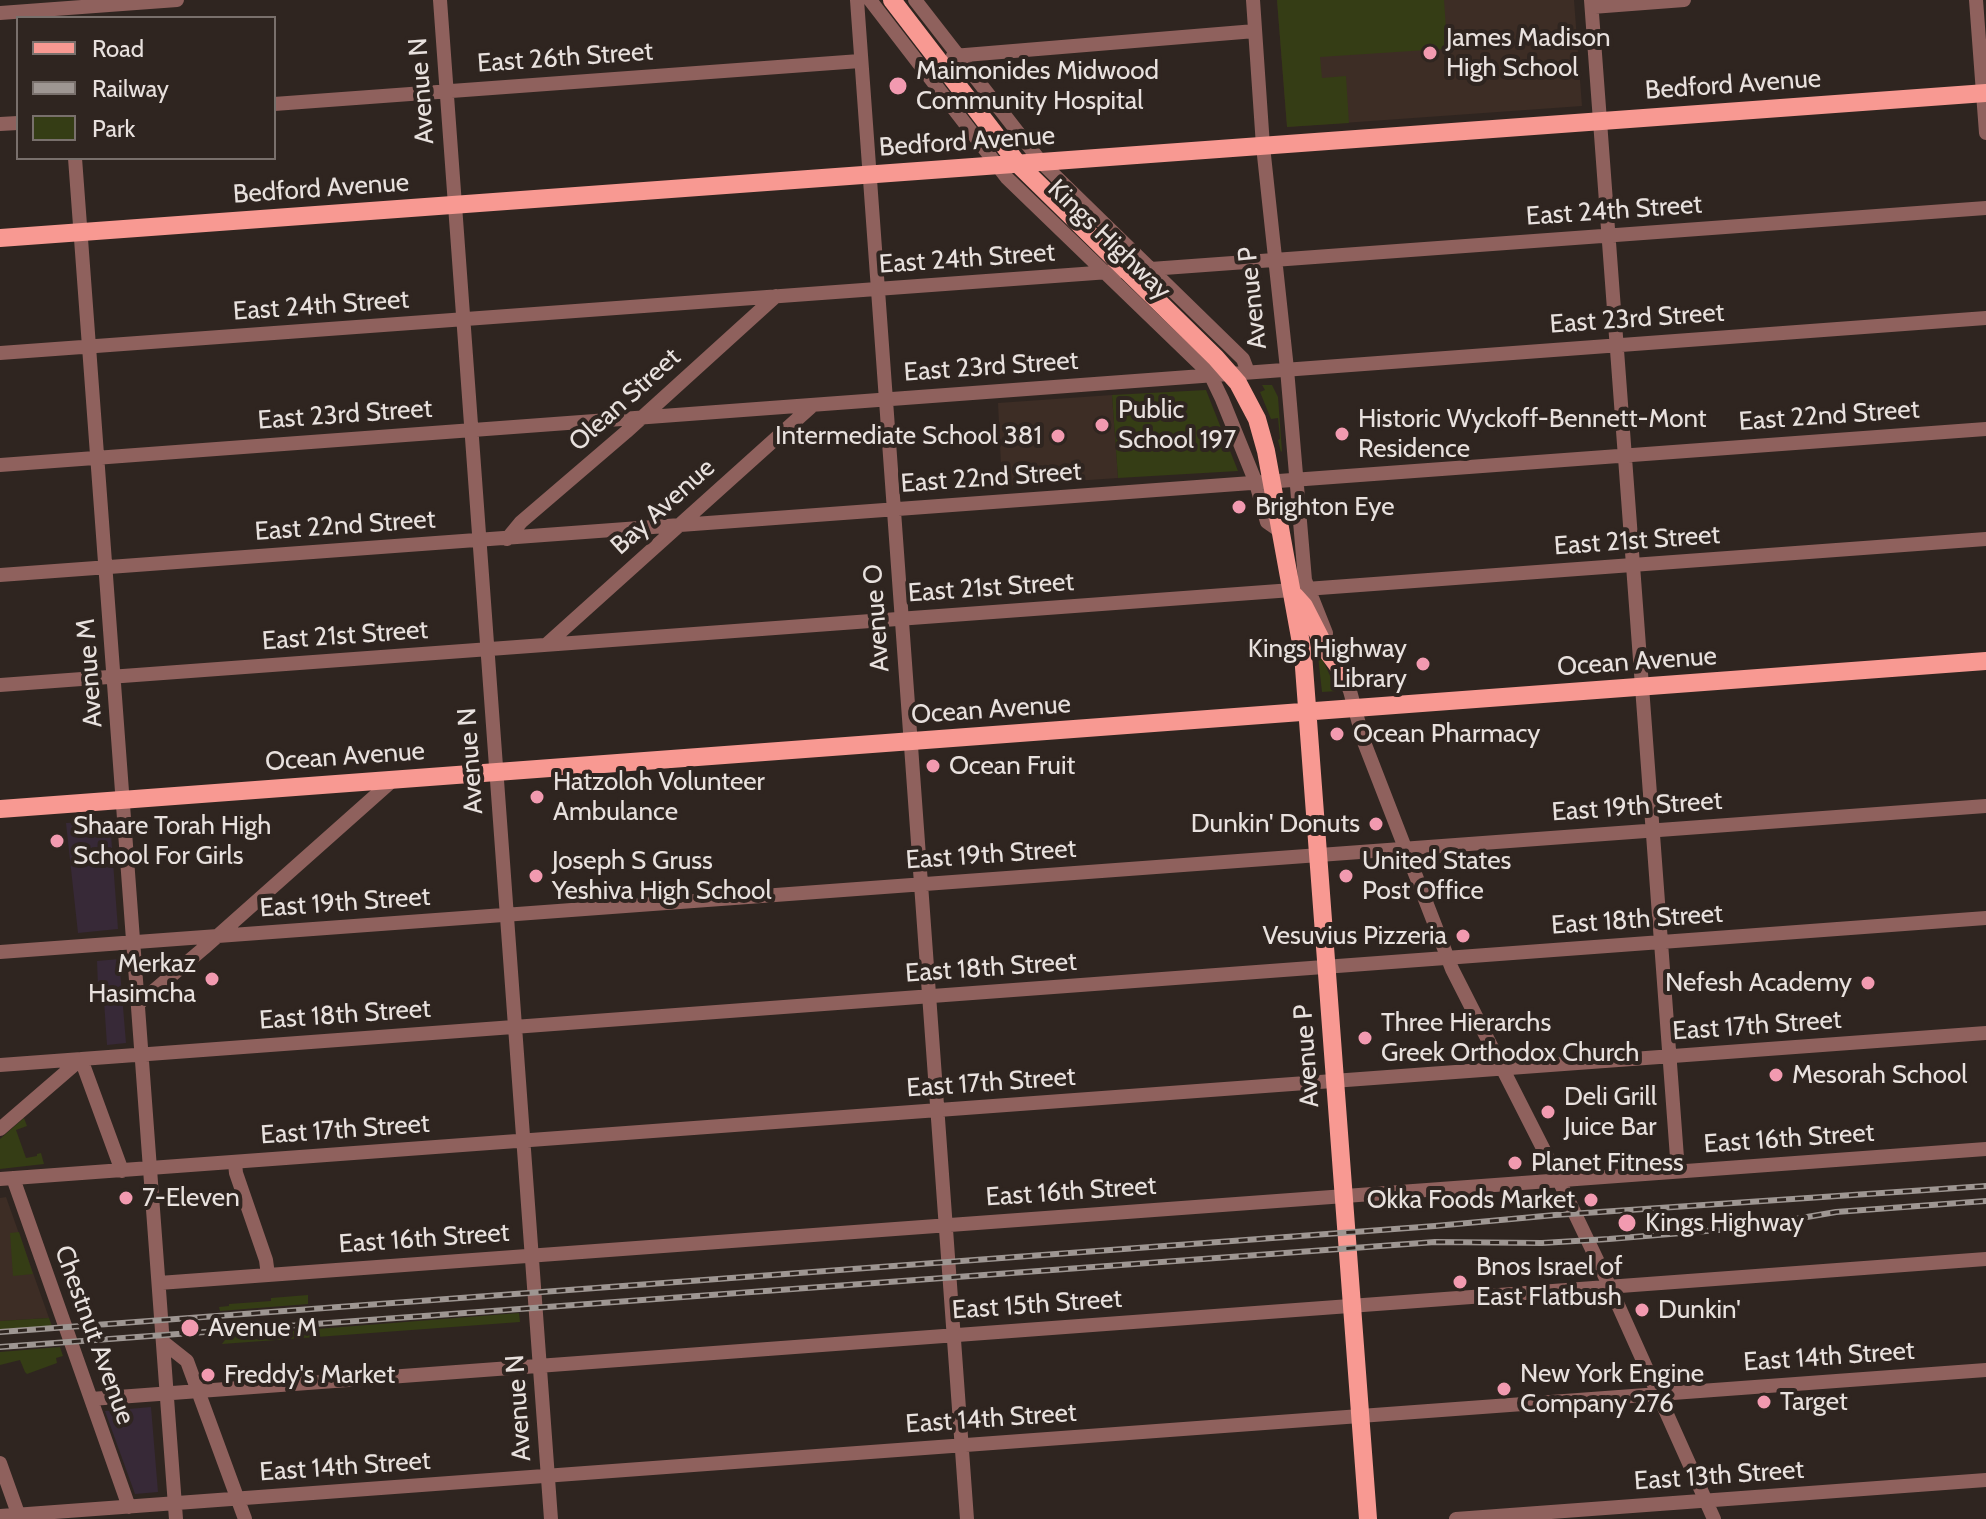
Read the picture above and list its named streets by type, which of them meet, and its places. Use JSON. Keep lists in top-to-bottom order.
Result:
{
  "streets": {
    "main road": [
      "Bedford Avenue",
      "Kings Highway",
      "Avenue P",
      "Ocean Avenue"
    ],
    "street": [
      "East 26th Street",
      "Avenue N",
      "East 24th Street",
      "East 23rd Street",
      "Olean Street",
      "East 22nd Street",
      "Bay Avenue",
      "East 21st Street",
      "Avenue O",
      "Avenue M",
      "East 19th Street",
      "East 18th Street",
      "East 17th Street",
      "East 16th Street",
      "East 15th Street",
      "Chestnut Avenue",
      "East 14th Street",
      "East 13th Street"
    ]
  },
  "crossings": [
    ["East 26th Street", "Avenue N"],
    ["East 26th Street", "Avenue O"],
    ["Bedford Avenue", "Avenue N"],
    ["Bedford Avenue", "Kings Highway"],
    ["Bedford Avenue", "Avenue P"],
    ["Bedford Avenue", "Avenue O"],
    ["Bedford Avenue", "Avenue M"],
    ["Avenue N", "East 24th Street"],
    ["Avenue N", "East 23rd Street"],
    ["Avenue N", "East 22nd Street"],
    ["Avenue N", "East 21st Street"],
    ["Avenue N", "Ocean Avenue"],
    ["Avenue N", "East 19th Street"],
    ["Avenue N", "East 18th Street"],
    ["Avenue N", "East 17th Street"],
    ["Avenue N", "East 16th Street"],
    ["Avenue N", "East 15th Street"],
    ["Avenue N", "East 14th Street"],
    ["East 24th Street", "Kings Highway"],
    ["East 24th Street", "Avenue P"],
    ["East 24th Street", "Olean Street"],
    ["East 24th Street", "Avenue O"],
    ["East 24th Street", "Avenue M"],
    ["Kings Highway", "Avenue P"],
    ["Kings Highway", "East 23rd Street"],
    ["Kings Highway", "East 22nd Street"],
    ["Kings Highway", "East 21st Street"],
    ["Avenue P", "East 23rd Street"],
    ["Avenue P", "East 22nd Street"],
    ["Avenue P", "East 21st Street"],
    ["Avenue P", "Ocean Avenue"],
    ["Avenue P", "East 19th Street"],
    ["Avenue P", "East 18th Street"],
    ["Avenue P", "East 17th Street"],
    ["Avenue P", "East 16th Street"],
    ["Avenue P", "East 15th Street"],
    ["Avenue P", "East 14th Street"],
    ["East 23rd Street", "Olean Street"],
    ["East 23rd Street", "Bay Avenue"],
    ["East 23rd Street", "Avenue O"],
    ["East 23rd Street", "Avenue M"],
    ["Olean Street", "East 22nd Street"],
    ["East 22nd Street", "Bay Avenue"],
    ["East 22nd Street", "Avenue O"],
    ["East 22nd Street", "Avenue M"],
    ["Bay Avenue", "East 21st Street"],
    ["East 21st Street", "Avenue O"],
    ["East 21st Street", "Avenue M"],
    ["Avenue O", "Ocean Avenue"],
    ["Avenue O", "East 19th Street"],
    ["Avenue O", "East 18th Street"],
    ["Avenue O", "East 17th Street"],
    ["Avenue O", "East 16th Street"],
    ["Avenue O", "East 15th Street"],
    ["Avenue O", "East 14th Street"],
    ["Ocean Avenue", "Avenue M"],
    ["Avenue M", "East 19th Street"],
    ["Avenue M", "East 18th Street"],
    ["Avenue M", "East 17th Street"],
    ["Avenue M", "East 16th Street"],
    ["Avenue M", "East 15th Street"],
    ["Avenue M", "East 14th Street"],
    ["East 17th Street", "Chestnut Avenue"],
    ["East 15th Street", "Chestnut Avenue"],
    ["Chestnut Avenue", "East 14th Street"]
  ],
  "places": [
    "James Madison High School",
    "Maimonides Midwood Community Hospital",
    "Public School 197",
    "Historic Wyckoff-Bennett-Mont Residence",
    "Intermediate School 381",
    "Brighton Eye",
    "Kings Highway Library",
    "Ocean Pharmacy",
    "Ocean Fruit",
    "Hatzoloh Volunteer Ambulance",
    "Dunkin' Donuts",
    "Shaare Torah High School For Girls",
    "Joseph S Gruss Yeshiva High School",
    "United States Post Office",
    "Vesuvius Pizzeria",
    "Merkaz Hasimcha",
    "Nefesh Academy",
    "Three Hierarchs Greek Orthodox Church",
    "Mesorah School",
    "Deli Grill Juice Bar",
    "Planet Fitness",
    "7-Eleven",
    "Okka Foods Market",
    "Kings Highway",
    "Bnos Israel of East Flatbush",
    "Dunkin'",
    "Avenue M",
    "Freddy's Market",
    "New York Engine Company 276",
    "Target"
  ],
  "legend": ["Road", "Railway", "Park"]
}
